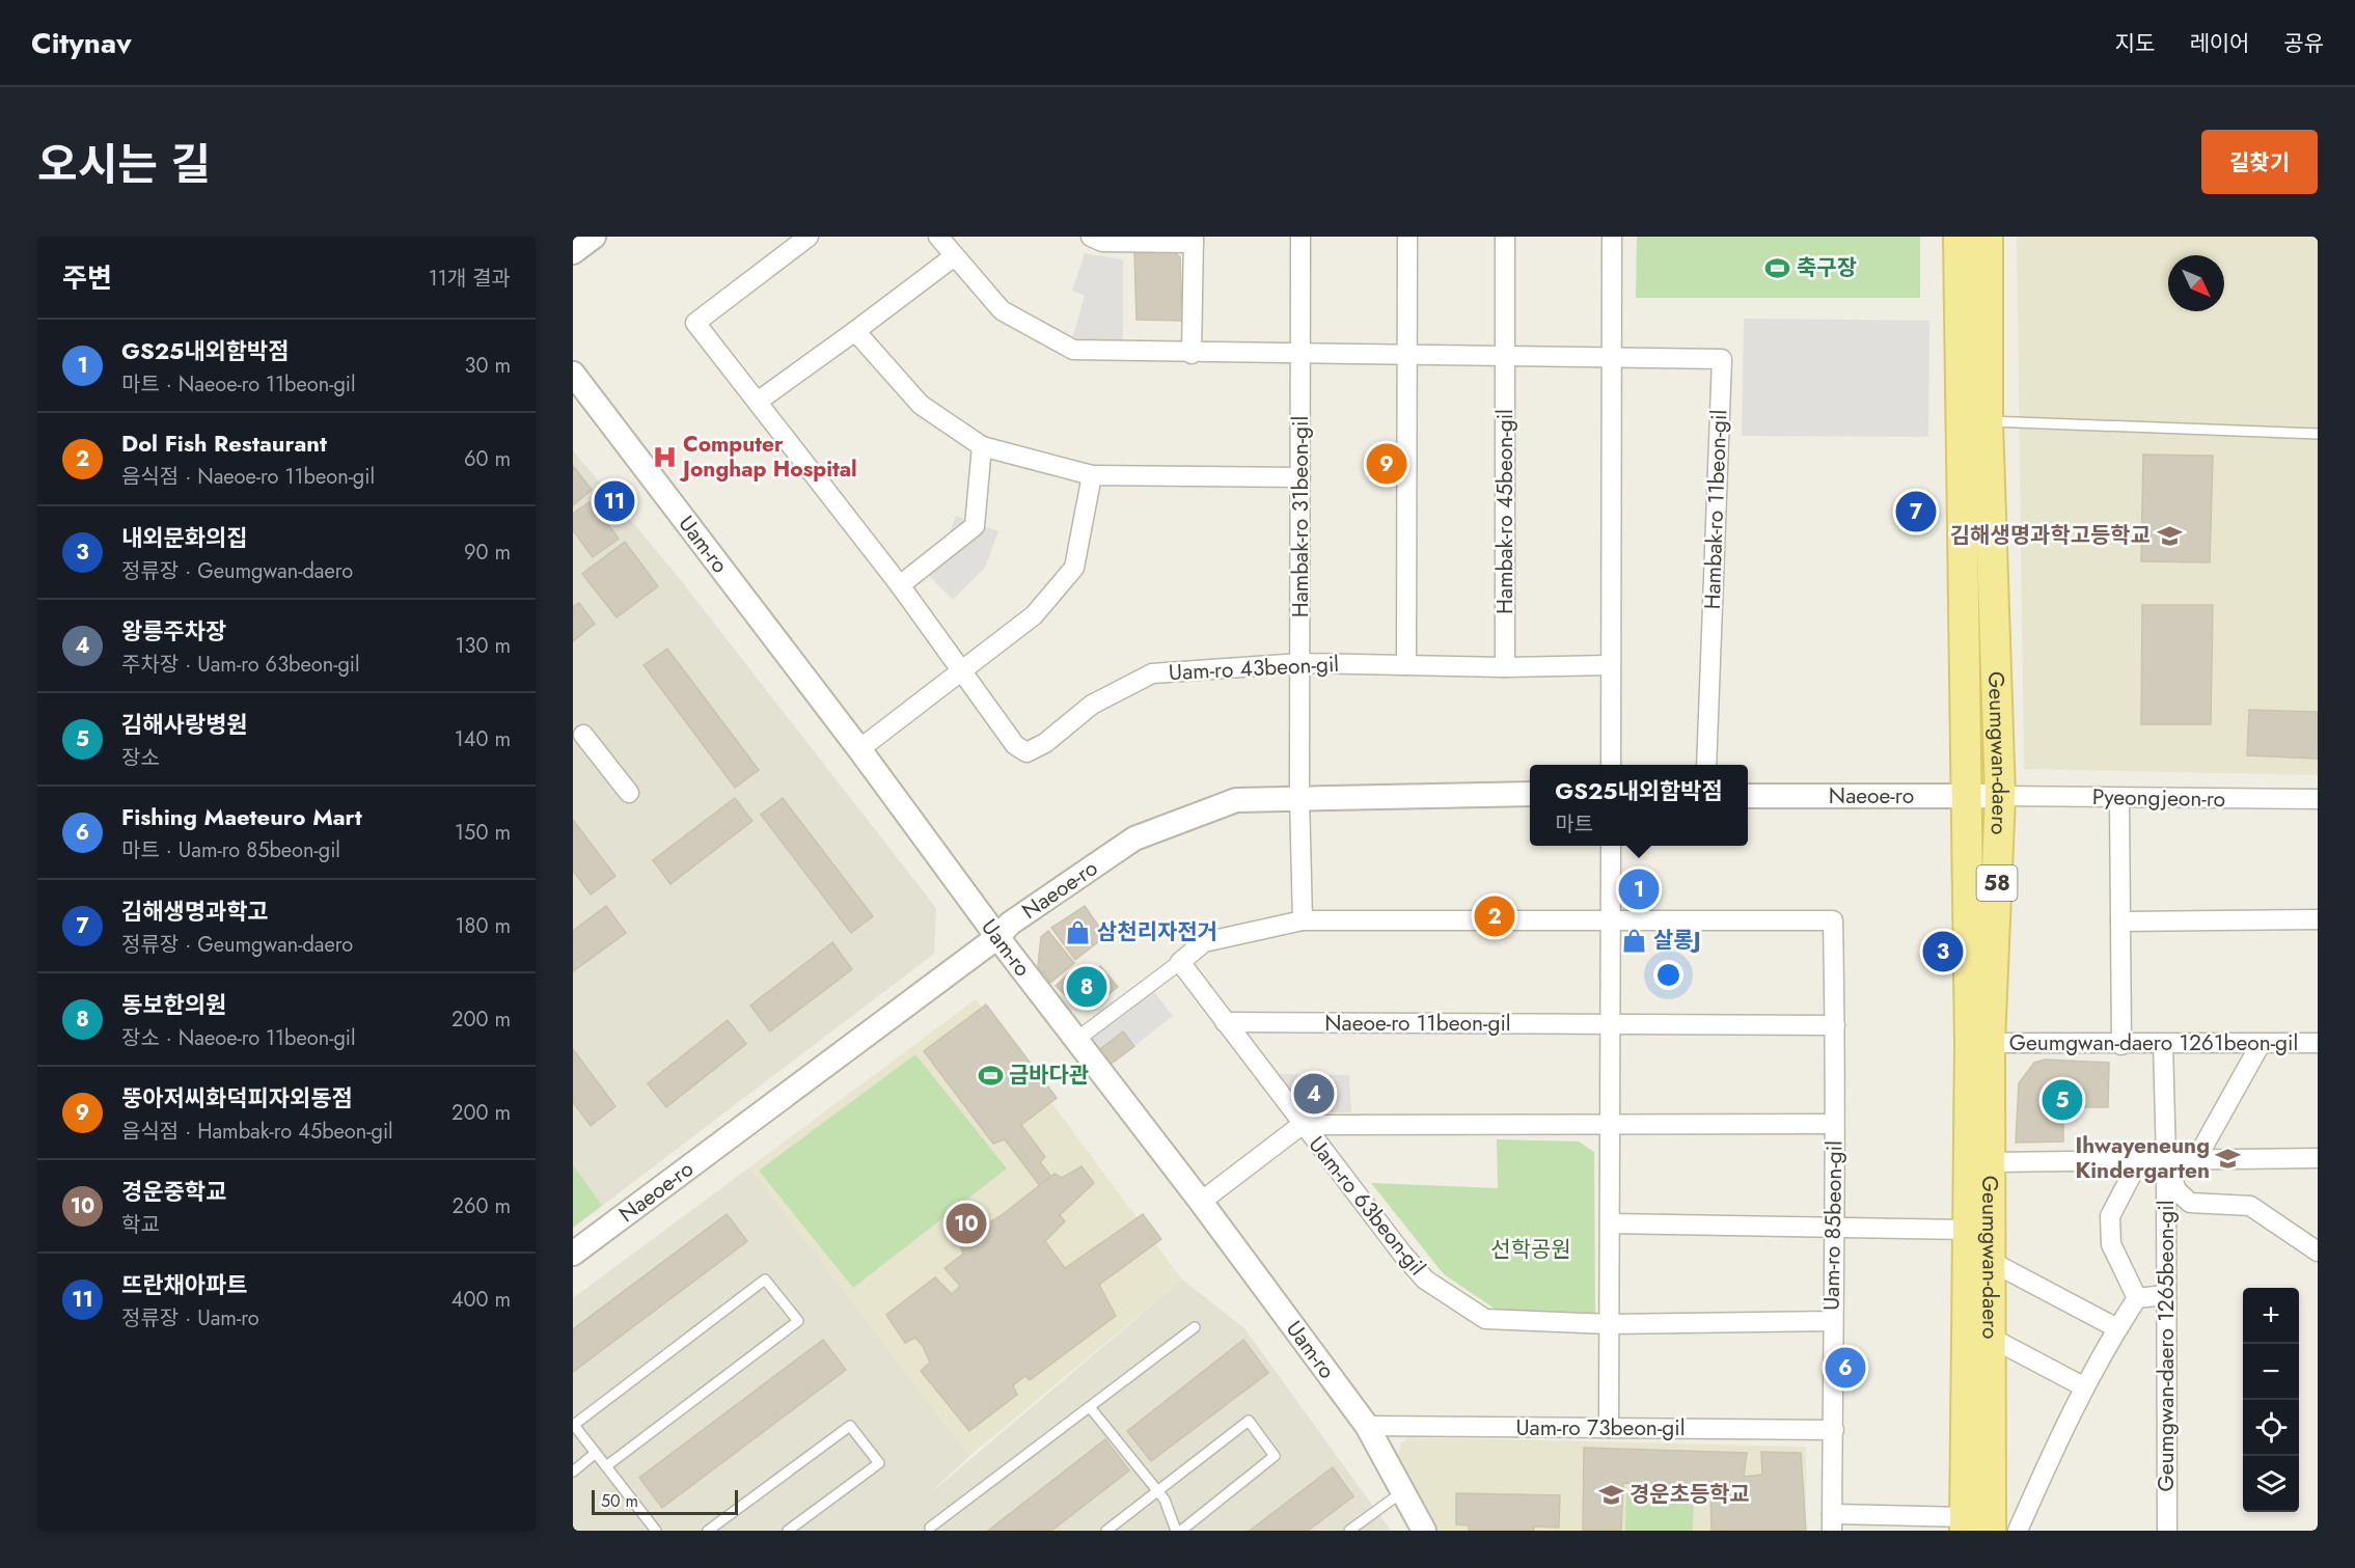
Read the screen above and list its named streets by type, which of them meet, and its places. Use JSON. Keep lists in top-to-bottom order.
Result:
{
  "streets": {
    "main road": ["Geumgwan-daero", "58"],
    "street": [
      "Hambak-ro 11beon-gil",
      "Hambak-ro 45beon-gil",
      "Hambak-ro 31beon-gil",
      "Uam-ro",
      "Uam-ro 43beon-gil",
      "Naeoe-ro",
      "Pyeongjeon-ro",
      "Naeoe-ro 11beon-gil",
      "Geumgwan-daero 1261beon-gil",
      "Uam-ro 63beon-gil",
      "Uam-ro 85beon-gil",
      "Geumgwan-daero 1265beon-gil",
      "Uam-ro 73beon-gil"
    ]
  },
  "crossings": [
    ["Hambak-ro 45beon-gil", "Uam-ro 43beon-gil"],
    ["Hambak-ro 31beon-gil", "Uam-ro 43beon-gil"],
    ["Hambak-ro 31beon-gil", "Naeoe-ro"],
    ["Uam-ro", "Naeoe-ro"],
    ["Uam-ro", "Uam-ro 63beon-gil"],
    ["Uam-ro", "Uam-ro 73beon-gil"],
    ["Geumgwan-daero", "Naeoe-ro"],
    ["Geumgwan-daero", "Pyeongjeon-ro"],
    ["Geumgwan-daero", "Geumgwan-daero 1261beon-gil"],
    ["Naeoe-ro", "Pyeongjeon-ro"],
    ["Naeoe-ro 11beon-gil", "Uam-ro 63beon-gil"],
    ["Naeoe-ro 11beon-gil", "Uam-ro 85beon-gil"],
    ["Geumgwan-daero 1261beon-gil", "Geumgwan-daero 1265beon-gil"],
    ["Uam-ro 85beon-gil", "Uam-ro 73beon-gil"]
  ],
  "parks": ["선학공원"],
  "places": {
    "sports": ["축구장", "금바다관"],
    "hospital": ["Computer Jonghap Hospital"],
    "school or university": ["김해생명과학고등학교", "Ihwayeneung Kindergarten", "경운초등학교"],
    "shop": ["삼천리자전거", "살롱J"]
  },
  "scale_bar": "50 m",
  "north": "bottom right",
  "page": {
    "header": "Citynav",
    "nav": ["지도", "레이어", "공유"],
    "title": "오시는 길",
    "buttons": "길찾기",
    "heading": ["주변", "11개 결과"],
    "list": [
      {
        "mark": "1",
        "name": "GS25내외함박점",
        "note": "마트 · Naeoe-ro 11beon-gil",
        "value": "30 m"
      },
      {
        "mark": "2",
        "name": "Dol Fish Restaurant",
        "note": "음식점 · Naeoe-ro 11beon-gil",
        "value": "60 m"
      },
      {
        "mark": "3",
        "name": "내외문화의집",
        "note": "정류장 · Geumgwan-daero",
        "value": "90 m"
      },
      {
        "mark": "4",
        "name": "왕릉주차장",
        "note": "주차장 · Uam-ro 63beon-gil",
        "value": "130 m"
      },
      {
        "mark": "5",
        "name": "김해사랑병원",
        "note": "장소",
        "value": "140 m"
      },
      {
        "mark": "6",
        "name": "Fishing Maeteuro Mart",
        "note": "마트 · Uam-ro 85beon-gil",
        "value": "150 m"
      },
      {
        "mark": "7",
        "name": "김해생명과학고",
        "note": "정류장 · Geumgwan-daero",
        "value": "180 m"
      },
      {
        "mark": "8",
        "name": "동보한의원",
        "note": "장소 · Naeoe-ro 11beon-gil",
        "value": "200 m"
      },
      {
        "mark": "9",
        "name": "뚱아저씨화덕피자외동점",
        "note": "음식점 · Hambak-ro 45beon-gil",
        "value": "200 m"
      },
      {
        "mark": "10",
        "name": "경운중학교",
        "note": "학교",
        "value": "260 m"
      },
      {
        "mark": "11",
        "name": "뜨란채아파트",
        "note": "정류장 · Uam-ro",
        "value": "400 m"
      }
    ],
    "pins": [
      "9",
      "11",
      "7",
      "1",
      "2",
      "3",
      "8",
      "4",
      "5",
      "10",
      "6"
    ],
    "popup": ["GS25내외함박점", "마트"],
    "map_buttons": ["+", "−"],
    "scale": "50 m"
  }
}
